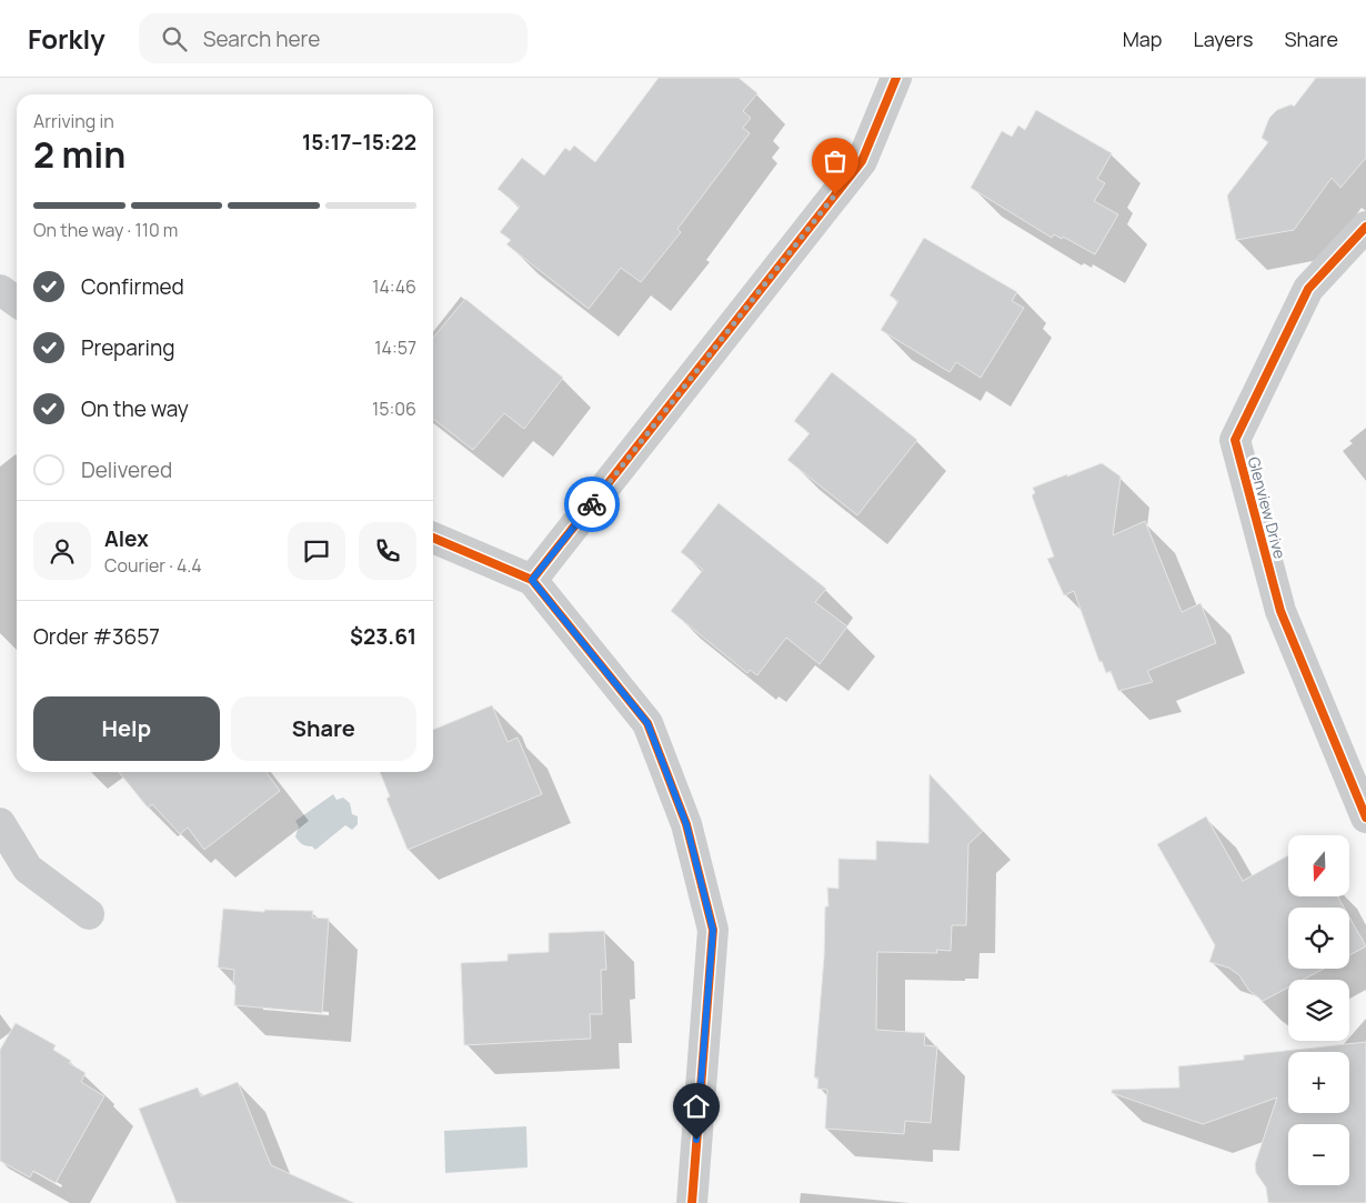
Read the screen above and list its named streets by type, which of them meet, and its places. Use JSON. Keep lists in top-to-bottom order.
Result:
{
  "streets": {
    "street": ["Glenview Drive"]
  },
  "north": "bottom",
  "page": {
    "header": "Forkly",
    "search": "Search here",
    "nav": ["Map", "Layers", "Share"],
    "heading": ["2 min", "Arriving in", "15:17–15:22"],
    "panel": [
      "Alex",
      "Courier · 4.4",
      "Order #3657",
      "$23.61"
    ],
    "bar": "On the way · 110 m",
    "list": [
      ["Confirmed", "14:46"],
      ["Preparing", "14:57"],
      ["On the way", "15:06"],
      "Delivered"
    ],
    "buttons": ["Help", "Share"],
    "map_buttons": ["+", "−"]
  }
}
